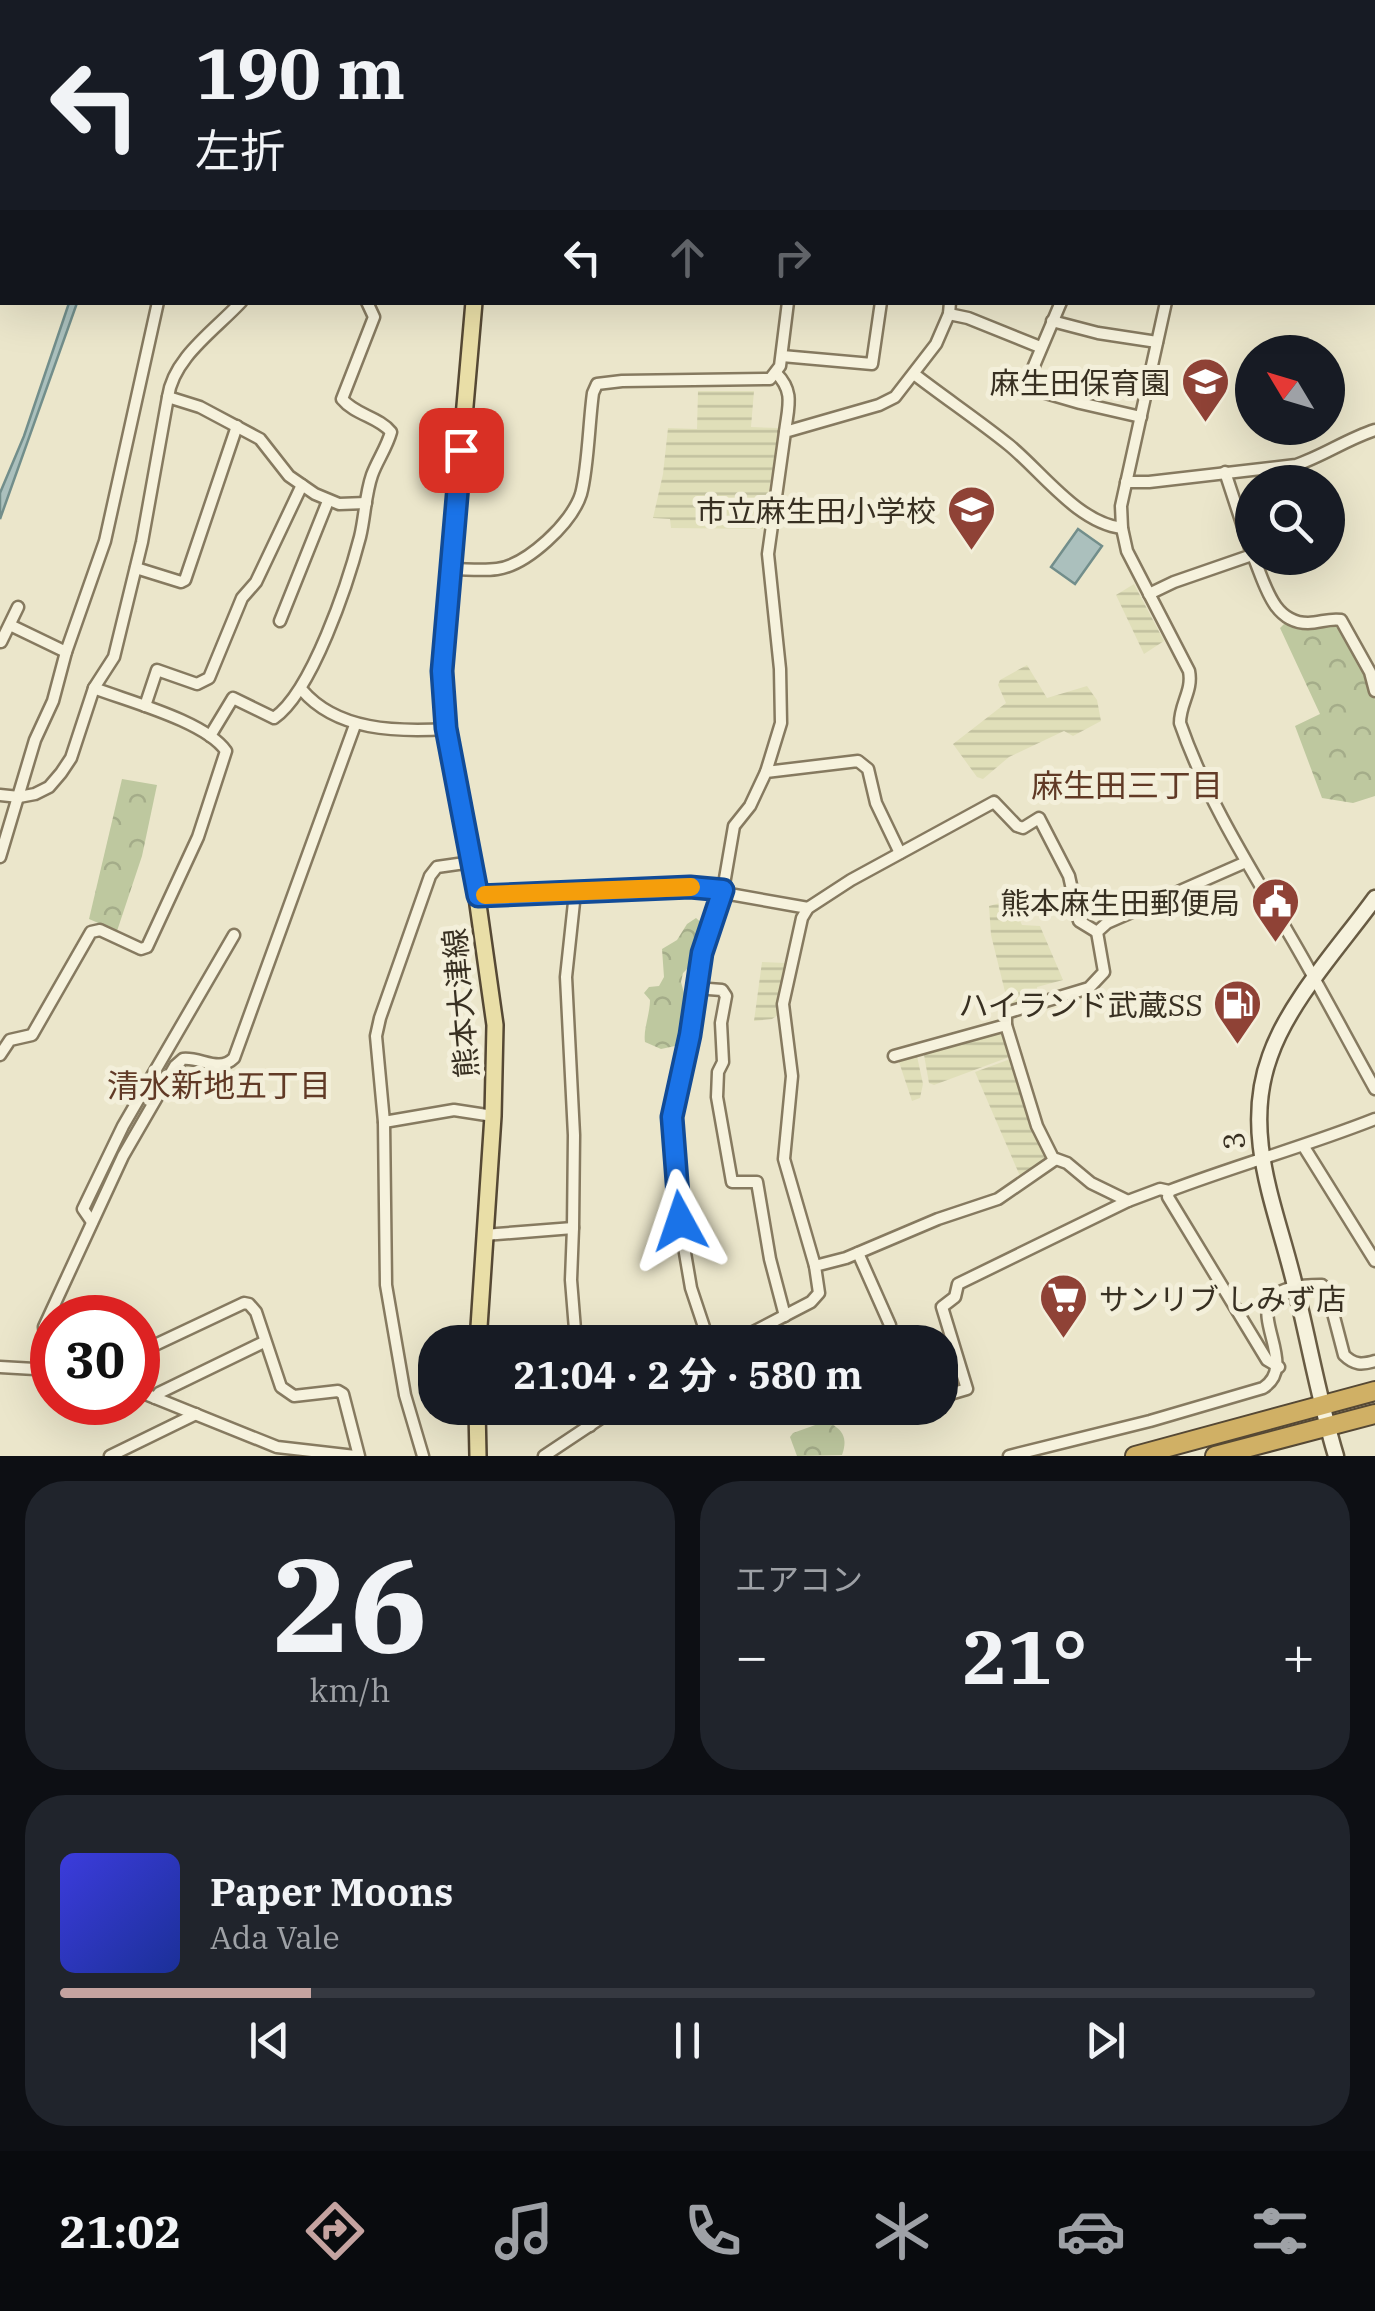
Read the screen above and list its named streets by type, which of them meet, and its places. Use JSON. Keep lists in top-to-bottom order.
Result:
{
  "streets": {
    "main road": ["熊本大津線"],
    "street": ["3"]
  },
  "districts": ["麻生田三丁目", "清水新地五丁目"],
  "places": {
    "school or university": ["麻生田保育園", "市立麻生田小学校"],
    "public building": ["熊本麻生田郵便局"],
    "fuel station": ["ハイランド武蔵SS"],
    "supermarket": ["サンリブ しみず店"]
  },
  "north": "top left",
  "page": {
    "turn": ["190 m", "左折"],
    "limit": "30",
    "trip": "21:04 · 2 分 · 580 m",
    "tile": [
      ["26", "km/h"],
      "エアコン"
    ],
    "heat": ["−", "21°", "+"],
    "song": ["Paper Moons", "Ada Vale"],
    "tabs": "21:02"
  }
}
